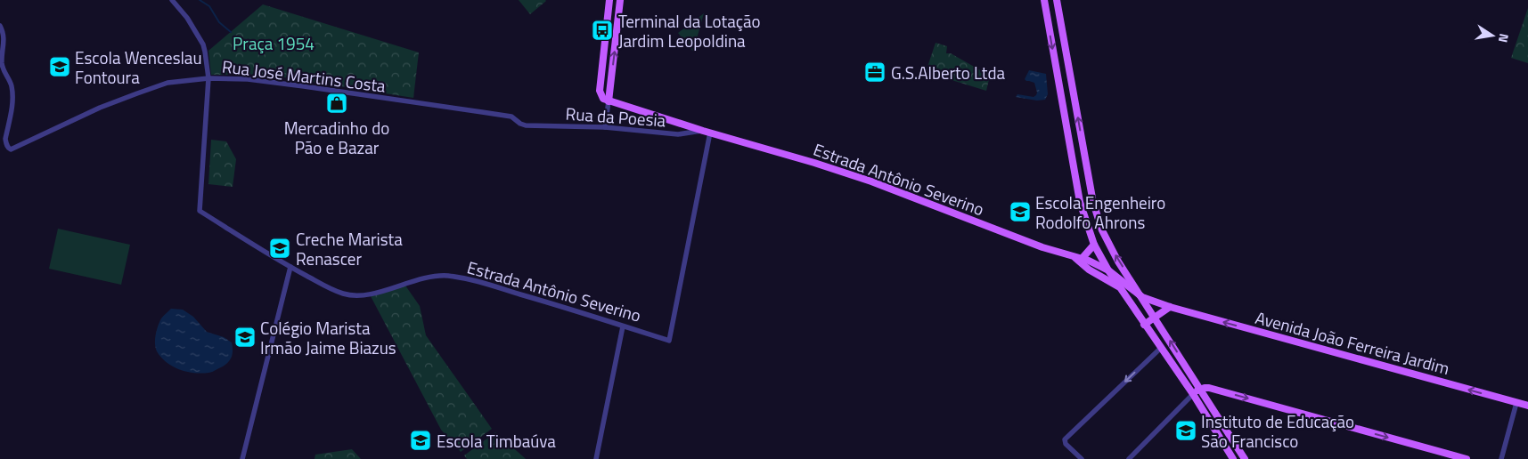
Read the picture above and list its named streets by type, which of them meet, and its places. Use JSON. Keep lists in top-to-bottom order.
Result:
{
  "streets": {
    "main road": ["Estrada Antônio Severino", "Avenida João Ferreira Jardim"],
    "street": ["Rua José Martins Costa", "Rua da Poesia"]
  },
  "crossings": [
    ["Rua José Martins Costa", "Rua da Poesia"],
    ["Rua José Martins Costa", "Estrada Antônio Severino"],
    ["Rua da Poesia", "Estrada Antônio Severino"],
    ["Estrada Antônio Severino", "Avenida João Ferreira Jardim"]
  ],
  "one_way": ["Avenida João Ferreira Jardim"],
  "parks": ["Praça 1954"],
  "places": {
    "bus stop": ["Terminal da Lotação Jardim Leopoldina"],
    "school or university": [
      "Escola Wenceslau Fontoura",
      "Escola Engenheiro Rodolfo Ahrons",
      "Creche Marista Renascer",
      "Colégio Marista Irmão Jaime Biazus",
      "Instituto de Educação São Francisco",
      "Escola Timbaúva"
    ],
    "office": ["G.S.Alberto Ltda"],
    "shop": ["Mercadinho do Pão e Bazar"]
  },
  "north": "right"
}
